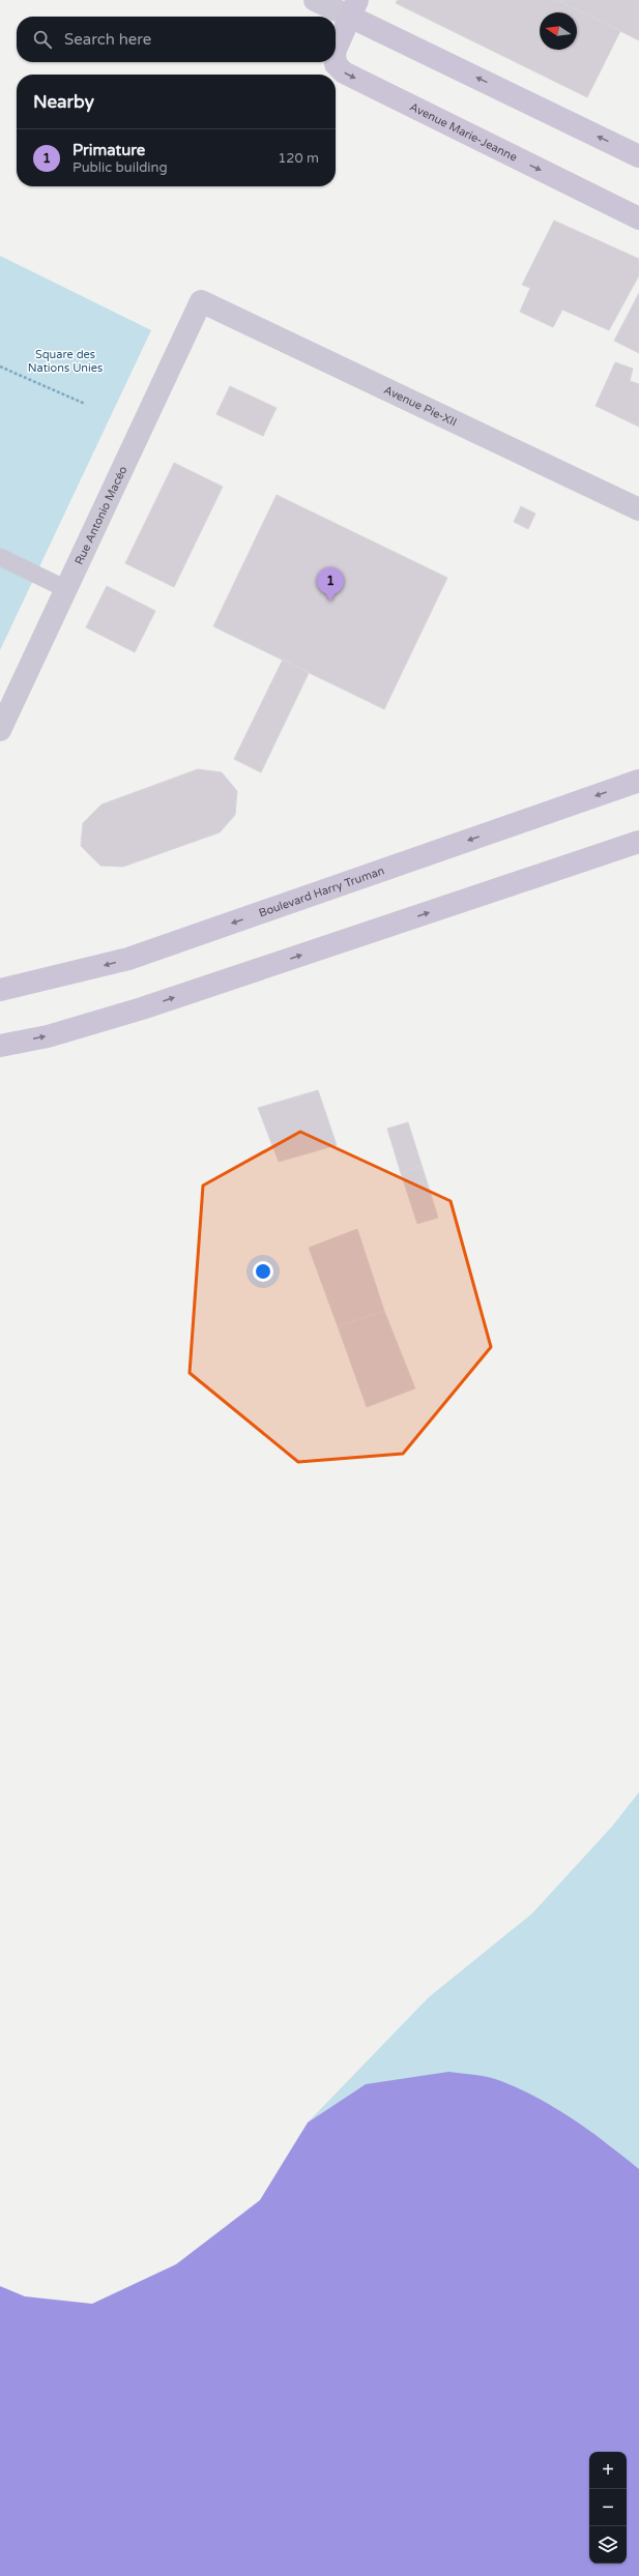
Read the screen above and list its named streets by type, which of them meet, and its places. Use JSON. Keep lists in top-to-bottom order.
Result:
{
  "streets": {
    "main road": ["Avenue Marie-Jeanne", "Boulevard Harry Truman"],
    "street": ["Avenue Pie-XII", "Rue Antonio Macéo"]
  },
  "crossings": [
    ["Avenue Pie-XII", "Rue Antonio Macéo"]
  ],
  "parks": ["Square des Nations Unies"],
  "north": "left",
  "page": {
    "search": "Search here",
    "heading": "Nearby",
    "list": [
      {
        "mark": "1",
        "name": "Primature",
        "note": "Public building",
        "value": "120 m"
      }
    ],
    "pins": "1",
    "map_buttons": ["+", "−"]
  }
}
